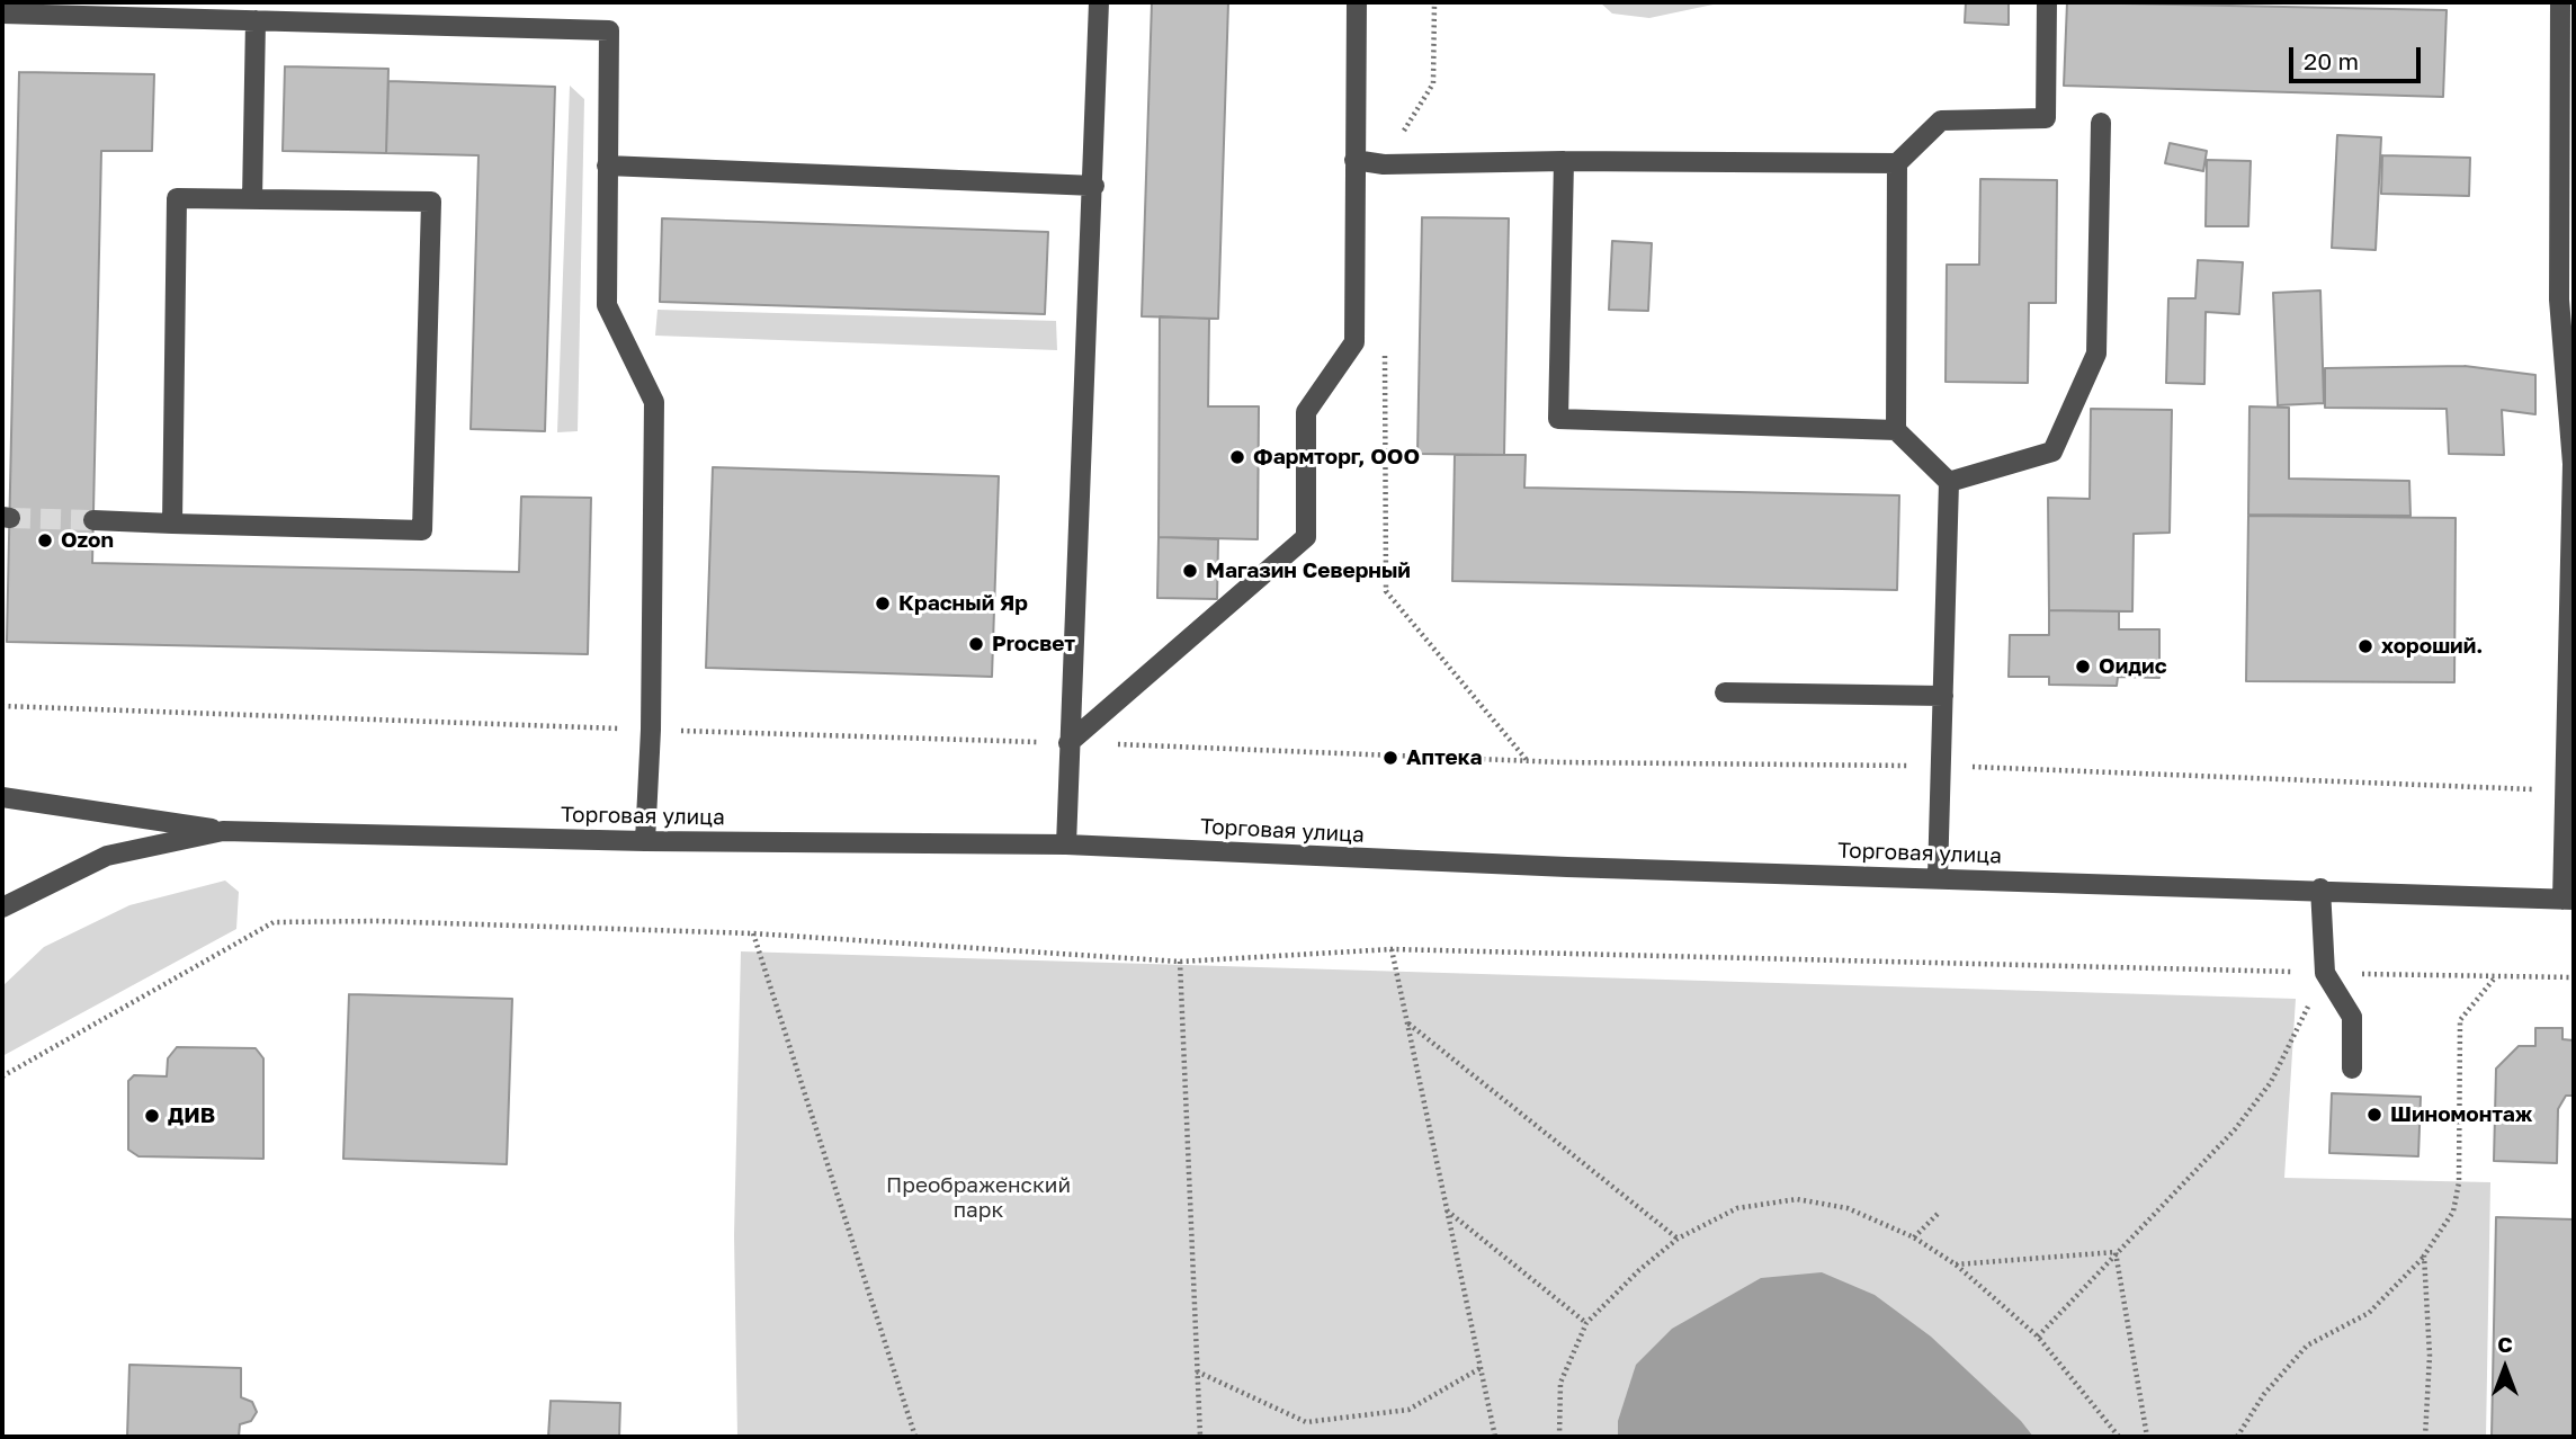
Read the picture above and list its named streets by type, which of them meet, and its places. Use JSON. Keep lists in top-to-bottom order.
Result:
{
  "streets": {
    "street": ["Торговая улица"]
  },
  "parks": ["Преображенский парк"],
  "places": [
    "Фармторг, ООО",
    "Ozon",
    "Магазин Северный",
    "Красный Яр",
    "Proсвет",
    "хороший.",
    "Оидис",
    "Аптека",
    "Шиномонтаж",
    "ДИВ"
  ],
  "scale_bar": "20 m",
  "north": "top"
}
